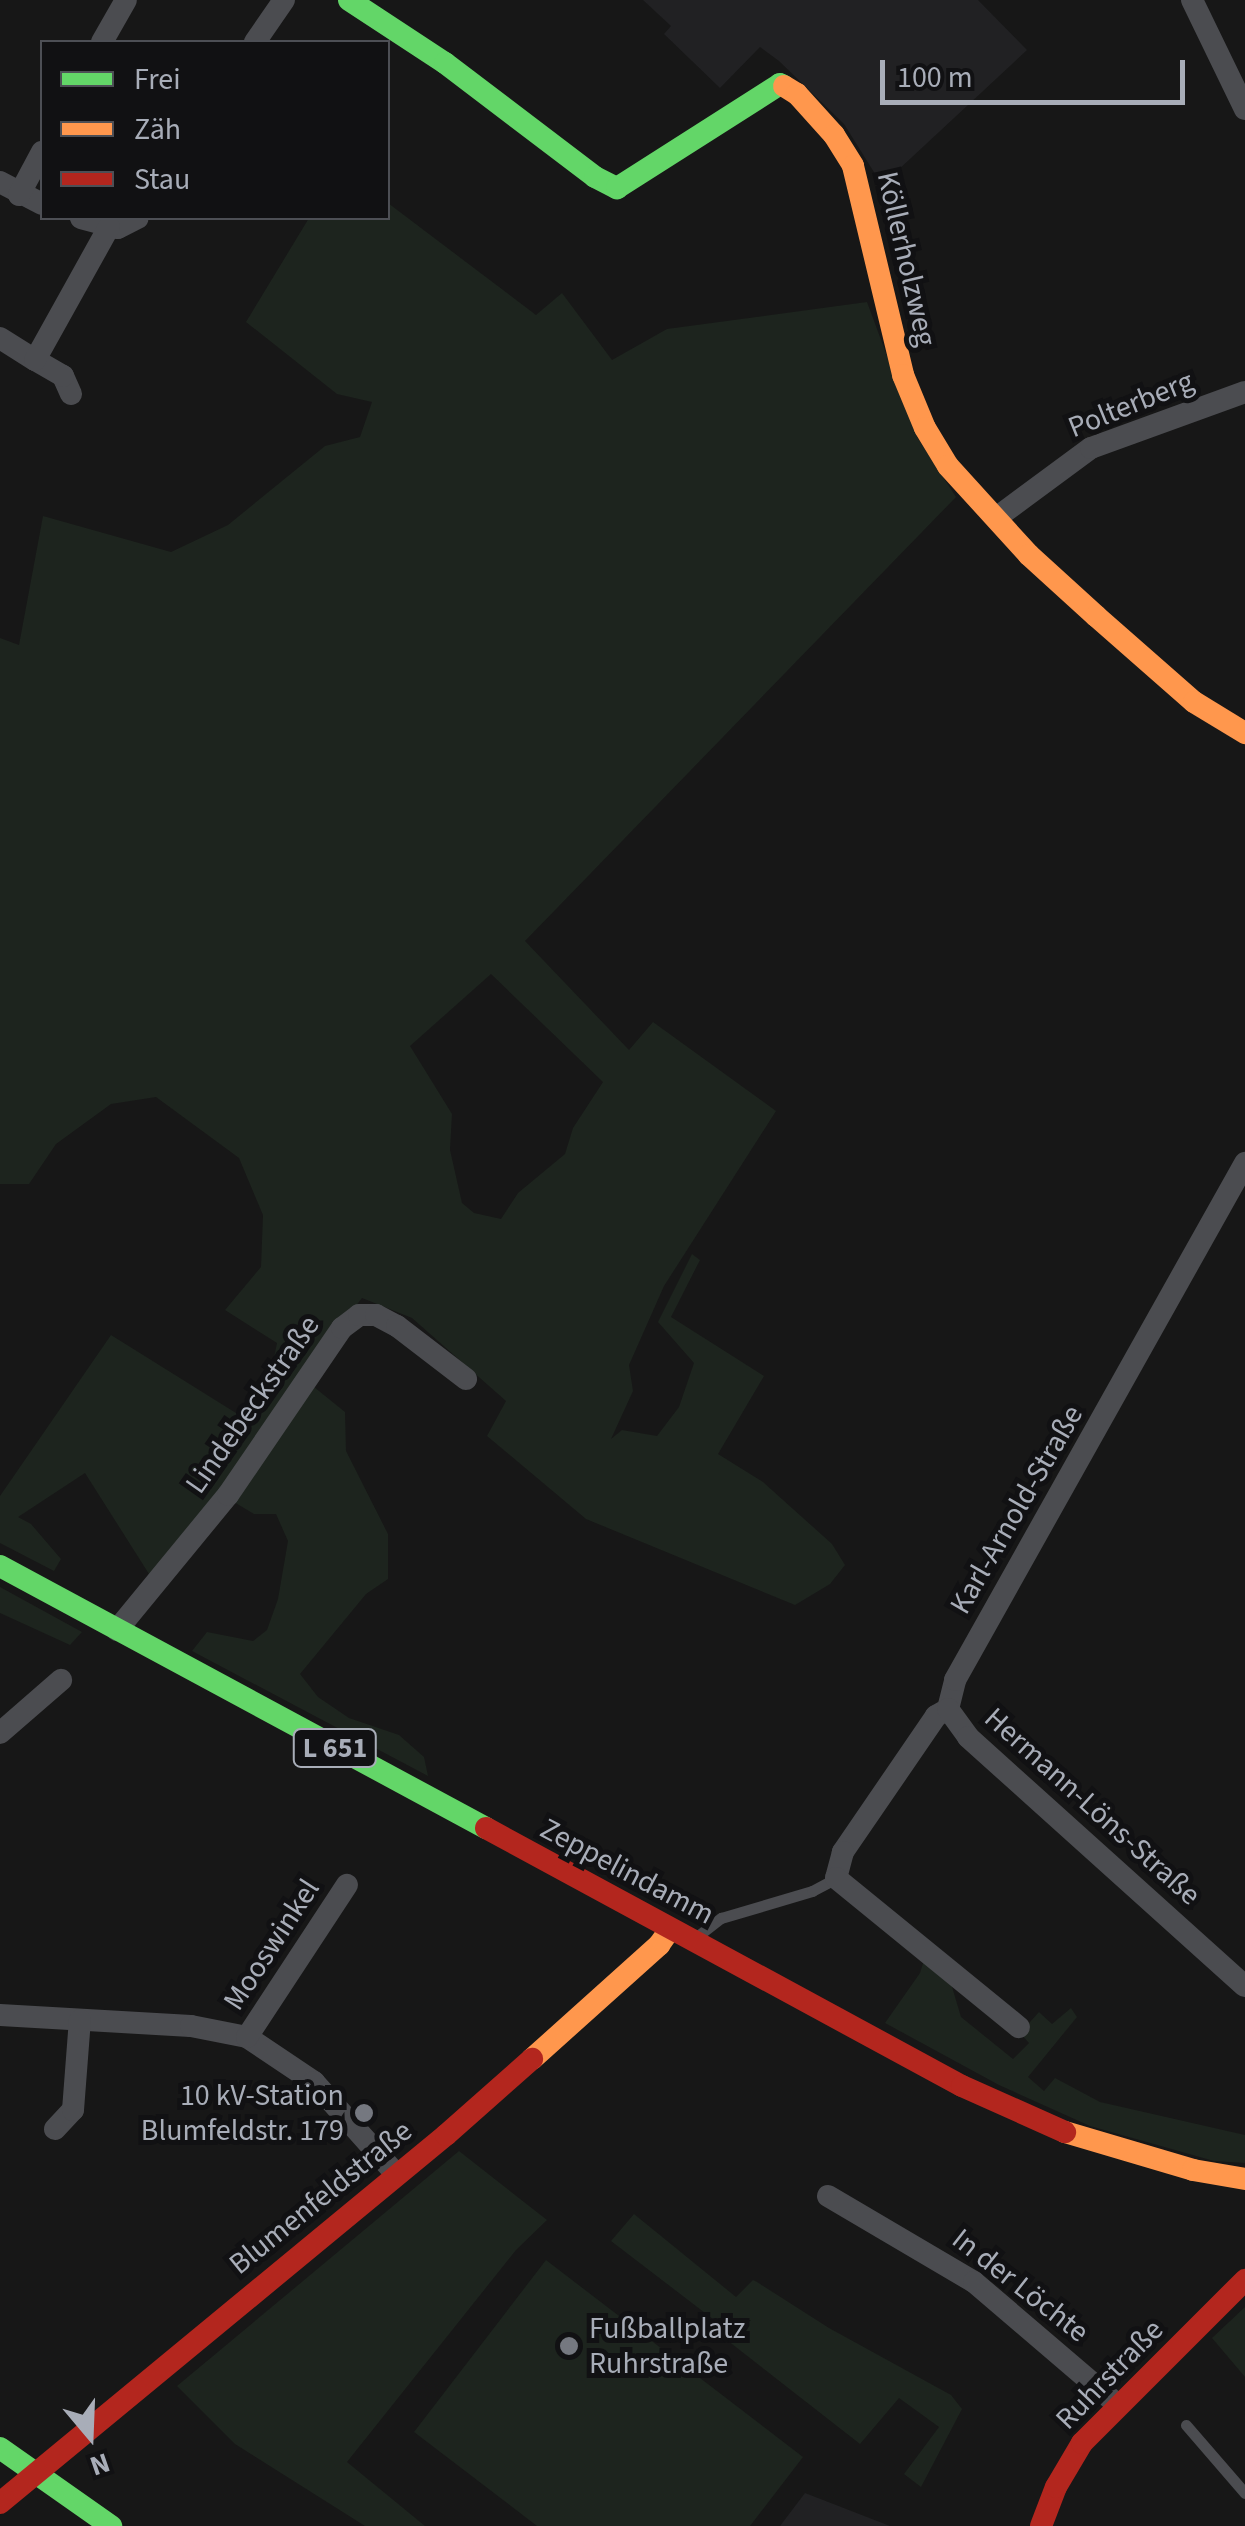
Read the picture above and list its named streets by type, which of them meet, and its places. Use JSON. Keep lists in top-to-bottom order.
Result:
{
  "streets": {
    "street": [
      "Köllerholzweg",
      "Polterberg",
      "Lindebeckstraße",
      "Karl-Arnold-Straße",
      "L 651",
      "Hermann-Löns-Straße",
      "Zeppelindamm",
      "Mooswinkel",
      "Blumenfeldstraße",
      "In der Löchte",
      "Ruhrstraße"
    ]
  },
  "crossings": [
    ["Köllerholzweg", "Polterberg"],
    ["Lindebeckstraße", "Zeppelindamm"],
    ["Karl-Arnold-Straße", "Hermann-Löns-Straße"],
    ["Zeppelindamm", "Blumenfeldstraße"],
    ["Mooswinkel", "Blumenfeldstraße"],
    ["In der Löchte", "Ruhrstraße"]
  ],
  "places": ["10 kV-Station Blumfeldstr. 179", "Fußballplatz Ruhrstraße"],
  "legend": ["Frei", "Zäh", "Stau"],
  "scale_bar": "100 m",
  "north": "bottom"
}
